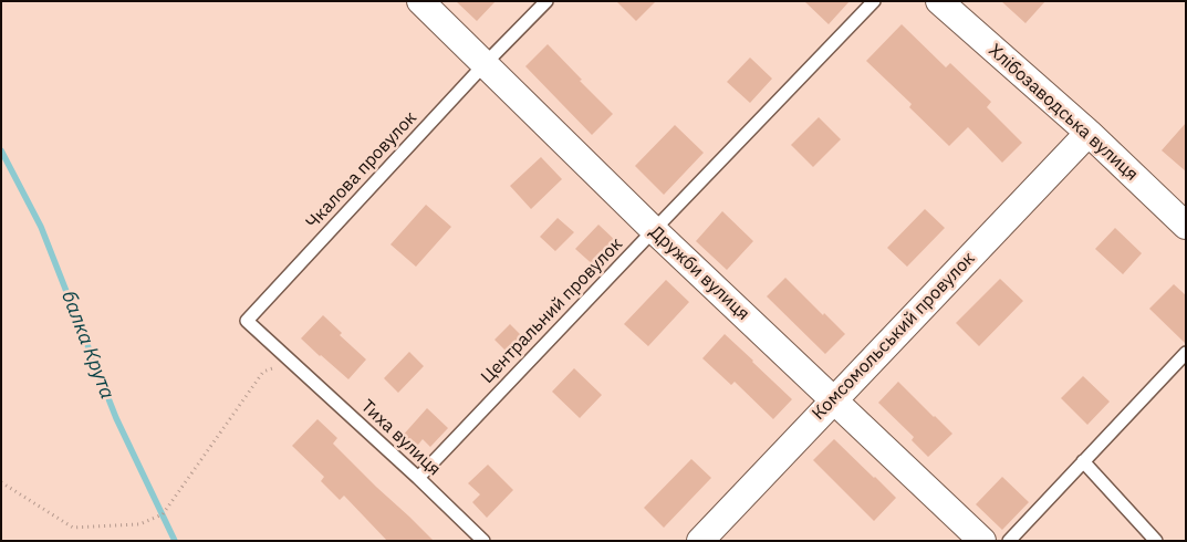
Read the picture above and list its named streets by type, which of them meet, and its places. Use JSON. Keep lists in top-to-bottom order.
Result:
{
  "streets": {
    "street": ["Хлібозаводська вулиця", "Дружби вулиця", "Комсомольський провулок"],
    "lane": ["Чкалова провулок", "Центральний провулок", "Тиха вулиця"]
  },
  "crossings": [
    ["Хлібозаводська вулиця", "Комсомольський провулок"],
    ["Чкалова провулок", "Дружби вулиця"],
    ["Чкалова провулок", "Тиха вулиця"],
    ["Дружби вулиця", "Центральний провулок"],
    ["Дружби вулиця", "Комсомольський провулок"],
    ["Центральний провулок", "Тиха вулиця"]
  ],
  "water": ["балка Крута"]
}
